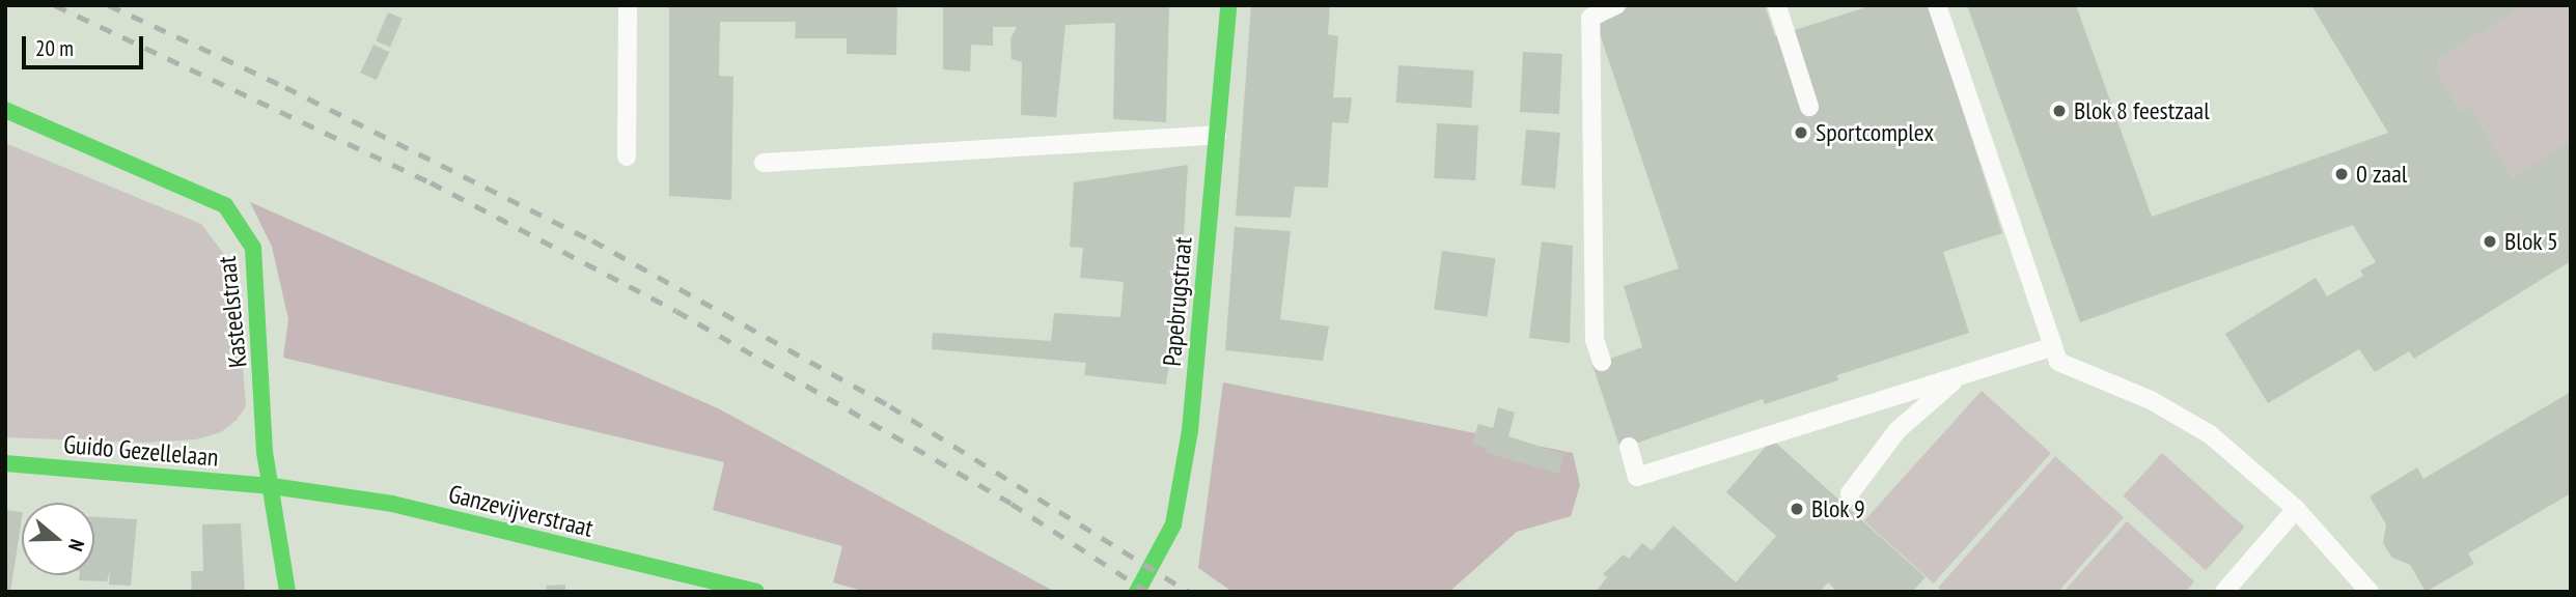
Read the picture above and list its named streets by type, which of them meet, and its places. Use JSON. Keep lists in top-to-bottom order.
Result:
{
  "streets": {
    "street": [
      "Papebrugstraat",
      "Kasteelstraat",
      "Guido Gezellelaan",
      "Ganzevijverstraat"
    ]
  },
  "crossings": [
    ["Kasteelstraat", "Guido Gezellelaan"],
    ["Kasteelstraat", "Ganzevijverstraat"],
    ["Guido Gezellelaan", "Ganzevijverstraat"]
  ],
  "places": [
    "Blok 8 feestzaal",
    "Sportcomplex",
    "0 zaal",
    "Blok 5",
    "Blok 9"
  ],
  "scale_bar": "20 m",
  "north": "right"
}
